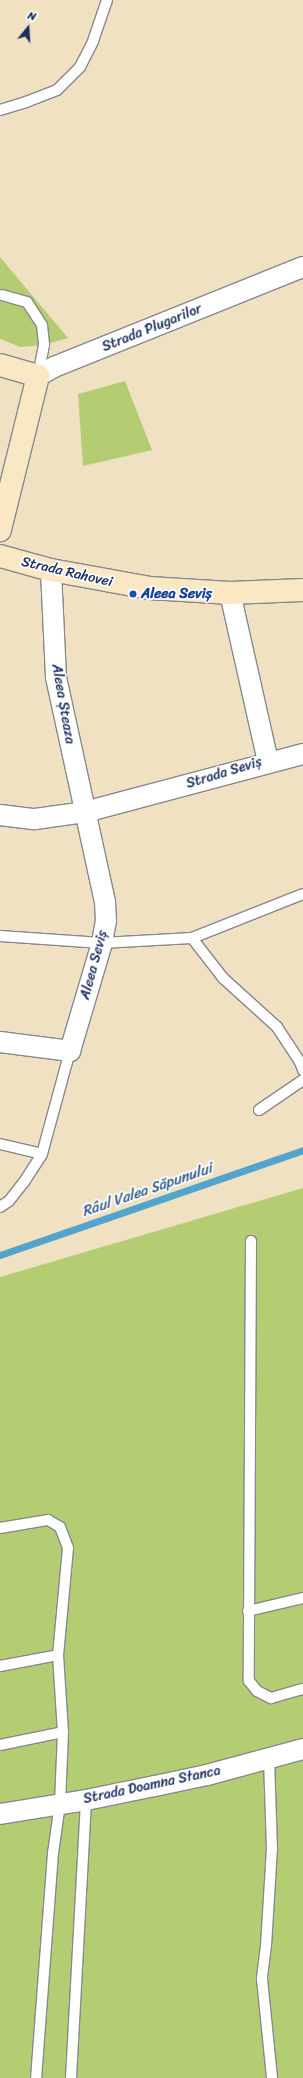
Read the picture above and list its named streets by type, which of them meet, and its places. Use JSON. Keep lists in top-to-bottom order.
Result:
{
  "streets": {
    "street": [
      "Strada Plugarilor",
      "Strada Rahovei",
      "Aleea Șteaza",
      "Strada Seviș",
      "Aleea Seviș",
      "Strada Doamna Stanca"
    ]
  },
  "crossings": [
    ["Strada Rahovei", "Aleea Șteaza"],
    ["Strada Rahovei", "Strada Seviș"],
    ["Aleea Șteaza", "Strada Seviș"],
    ["Aleea Șteaza", "Aleea Seviș"],
    ["Strada Seviș", "Aleea Seviș"]
  ],
  "water": ["Râul Valea Săpunului"],
  "places": ["Aleea Seviș"],
  "north": "top"
}
